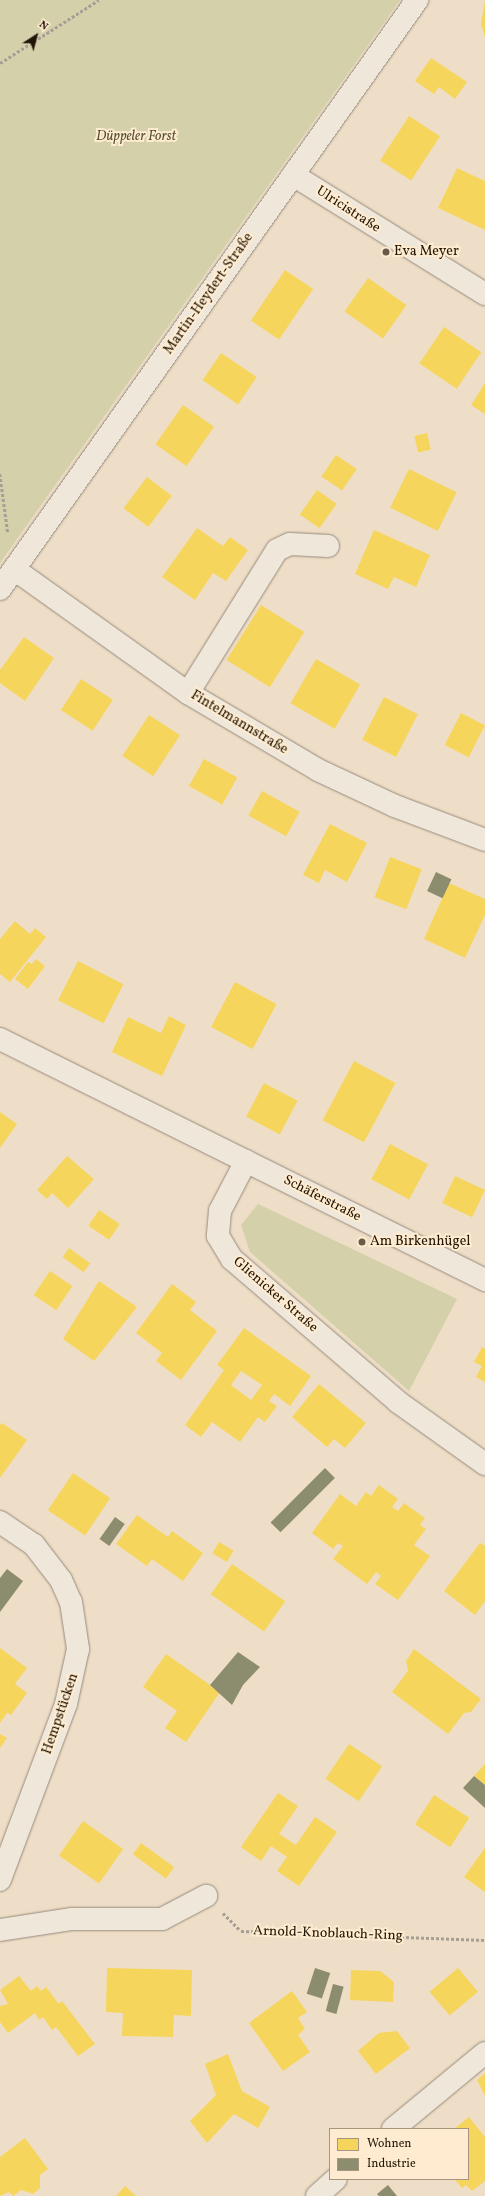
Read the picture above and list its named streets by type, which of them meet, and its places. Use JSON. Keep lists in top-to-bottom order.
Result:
{
  "streets": {
    "street": [
      "Ulricistraße",
      "Martin-Heydert-Straße",
      "Fintelmannstraße",
      "Schäferstraße",
      "Glienicker Straße",
      "Hempstücken"
    ],
    "path": ["Arnold-Knoblauch-Ring"]
  },
  "crossings": [
    ["Ulricistraße", "Martin-Heydert-Straße"],
    ["Martin-Heydert-Straße", "Fintelmannstraße"],
    ["Schäferstraße", "Glienicker Straße"]
  ],
  "parks": ["Düppeler Forst"],
  "places": ["Eva Meyer", "Am Birkenhügel"],
  "legend": ["Wohnen", "Industrie"],
  "north": "top right"
}
